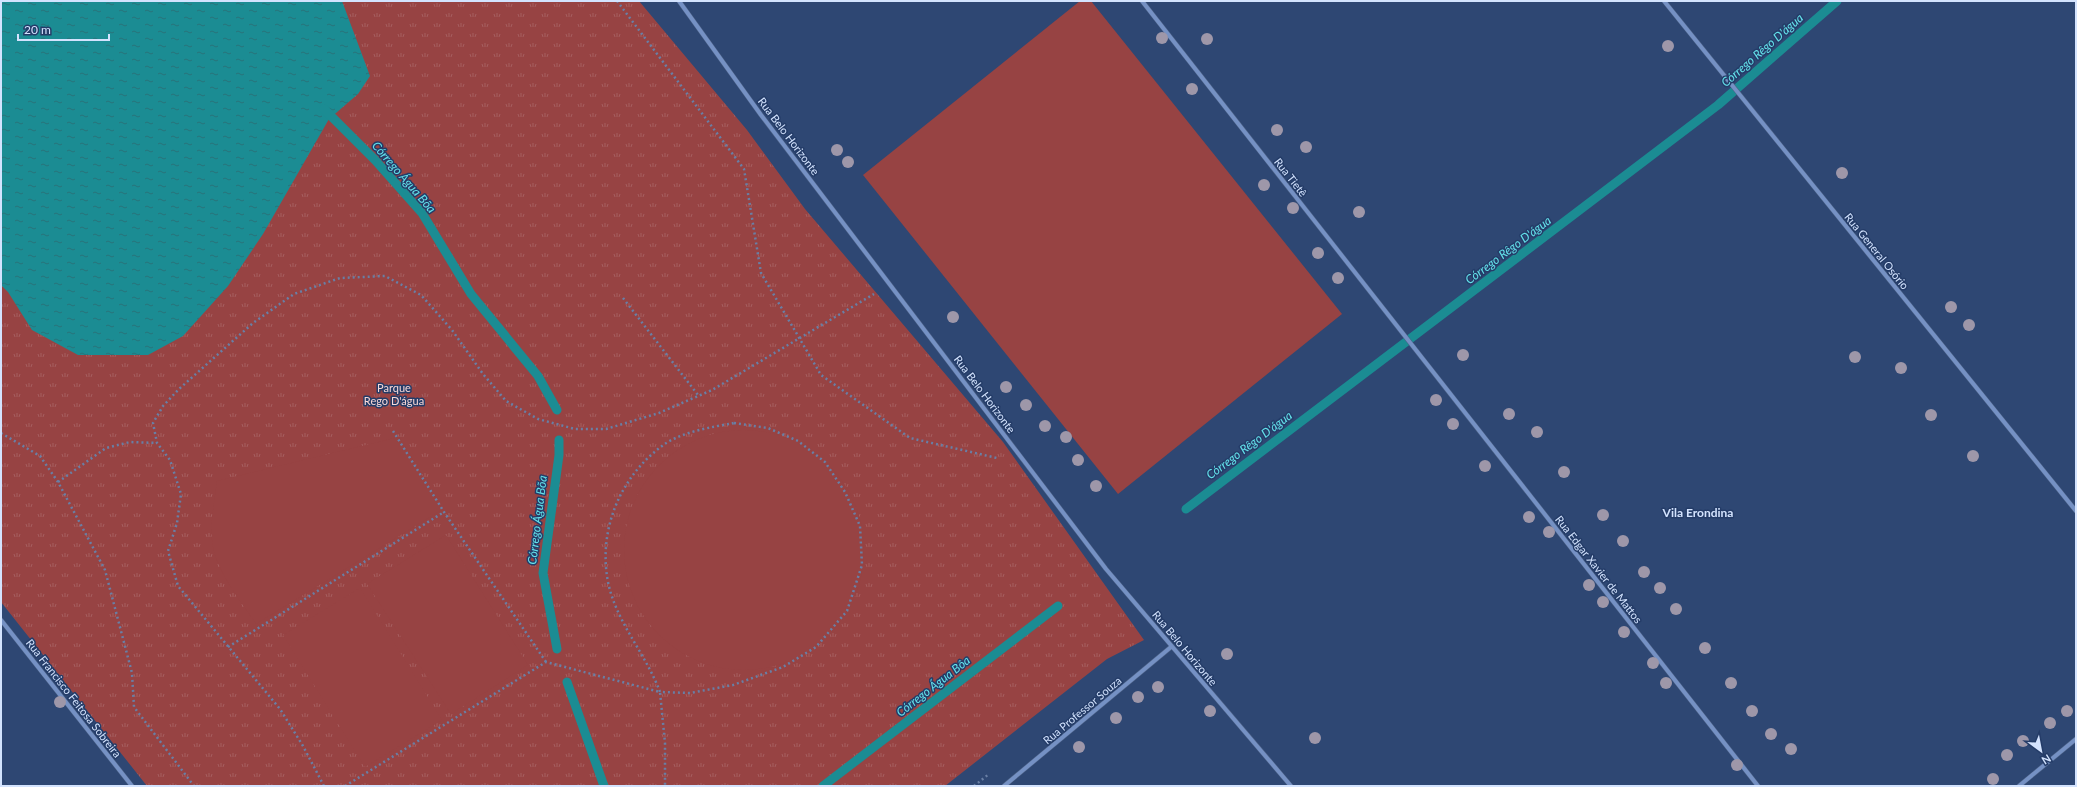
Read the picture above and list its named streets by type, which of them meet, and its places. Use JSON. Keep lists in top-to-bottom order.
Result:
{
  "streets": {
    "street": [
      "Rua Belo Horizonte",
      "Rua Tietê",
      "Rua General Osório",
      "Rua Edgar Xavier de Mattos",
      "Rua Francisco Feitosa Sobreira",
      "Rua Professor Souza"
    ]
  },
  "crossings": [
    ["Rua Belo Horizonte", "Rua Professor Souza"],
    ["Rua Tietê", "Rua Edgar Xavier de Mattos"]
  ],
  "districts": ["Vila Erondina"],
  "water": ["Córrego Rêgo D'água", "Córrego Água Bõa", "Córrego Água Bôa"],
  "parks": ["Parque Rego D'água"],
  "scale_bar": "20 m",
  "north": "bottom right"
}
